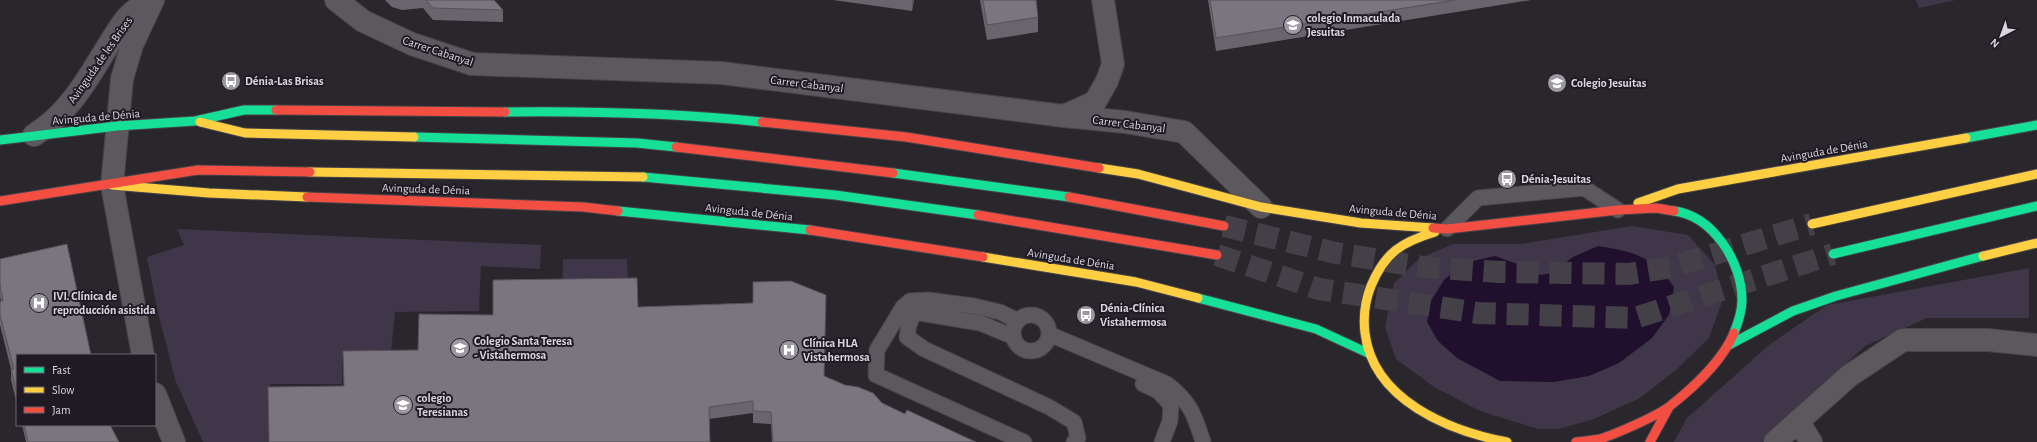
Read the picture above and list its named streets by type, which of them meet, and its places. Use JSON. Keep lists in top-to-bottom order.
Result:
{
  "streets": {
    "main road": ["Avinguda de Dénia"],
    "street": ["Carrer Cabanyal", "Avinguda de les Brises"]
  },
  "crossings": [
    ["Carrer Cabanyal", "Avinguda de Dénia"],
    ["Avinguda de les Brises", "Avinguda de Dénia"]
  ],
  "places": {
    "school or university": [
      "colegio Inmaculada Jesuitas",
      "Colegio Jesuitas",
      "Colegio Santa Teresa - Vistahermosa",
      "colegio Teresianas"
    ],
    "bus stop": ["Dénia-Las Brisas", "Dénia-Jesuitas", "Dénia-Clínica Vistahermosa"],
    "hospital": ["IVI. Clínica de reproducción asistida", "Clínica HLA Vistahermosa"]
  },
  "legend": ["Fast", "Slow", "Jam"],
  "north": "bottom left"
}
